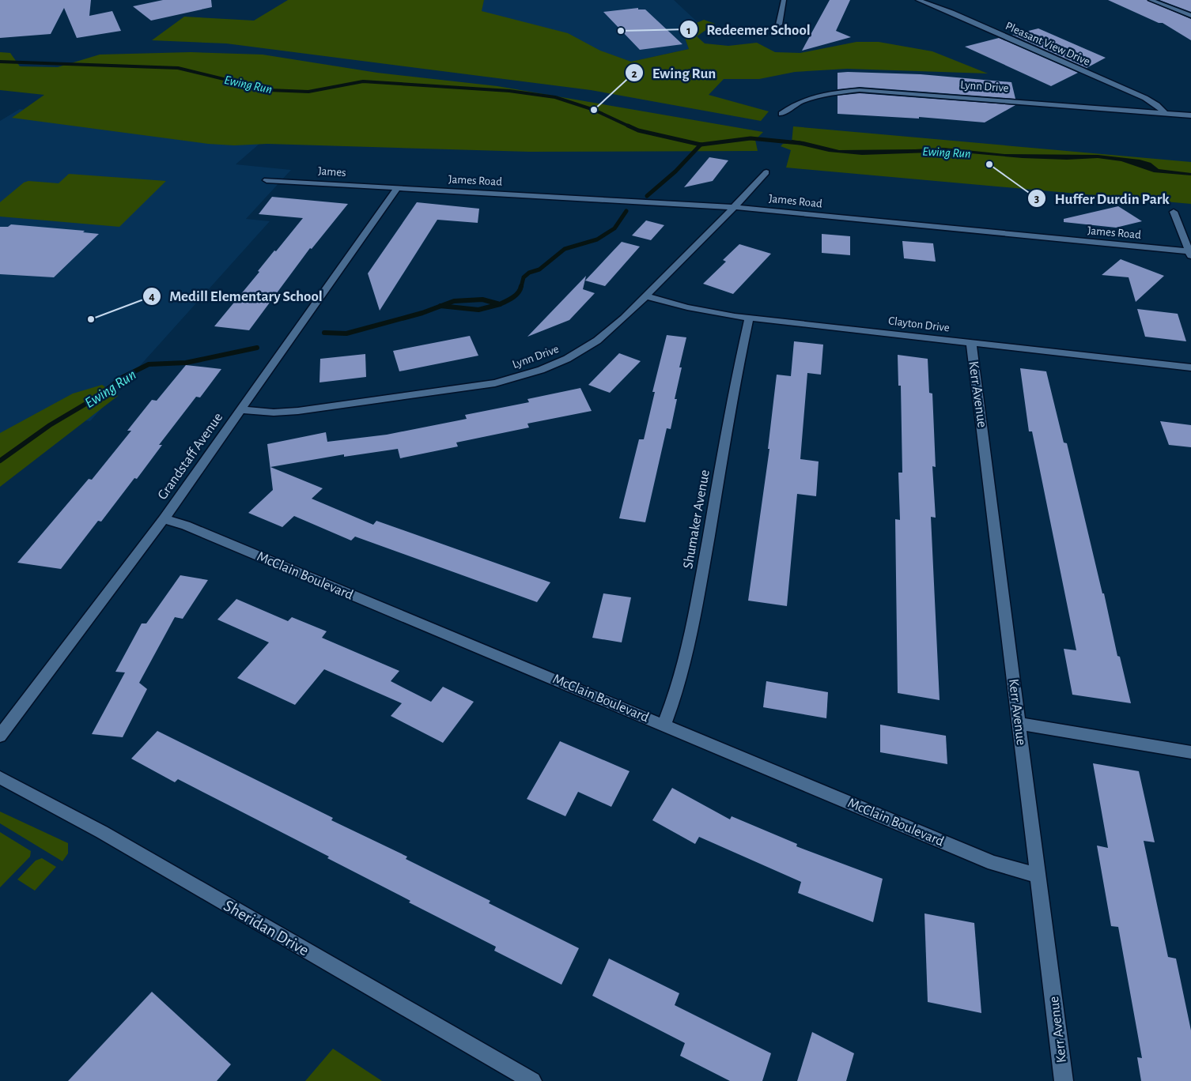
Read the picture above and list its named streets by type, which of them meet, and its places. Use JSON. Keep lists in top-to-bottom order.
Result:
{
  "streets": {
    "street": [
      "Pleasant View Drive",
      "Lynn Drive",
      "James",
      "James Road",
      "Clayton Drive",
      "Kerr Avenue",
      "Grandstaff Avenue",
      "Shumaker Avenue",
      "McClain Boulevard",
      "Sheridan Drive"
    ]
  },
  "crossings": [
    ["Pleasant View Drive", "Lynn Drive"],
    ["Lynn Drive", "James Road"],
    ["Lynn Drive", "Clayton Drive"],
    ["Lynn Drive", "Grandstaff Avenue"],
    ["James", "James Road"],
    ["James", "Grandstaff Avenue"],
    ["James Road", "Grandstaff Avenue"],
    ["Clayton Drive", "Kerr Avenue"],
    ["Clayton Drive", "Shumaker Avenue"],
    ["Kerr Avenue", "McClain Boulevard"],
    ["Grandstaff Avenue", "McClain Boulevard"],
    ["Shumaker Avenue", "McClain Boulevard"]
  ],
  "water": ["Ewing Run"],
  "places": [
    "Redeemer School",
    "Ewing Run",
    "Huffer Durdin Park",
    "Medill Elementary School"
  ]
}
